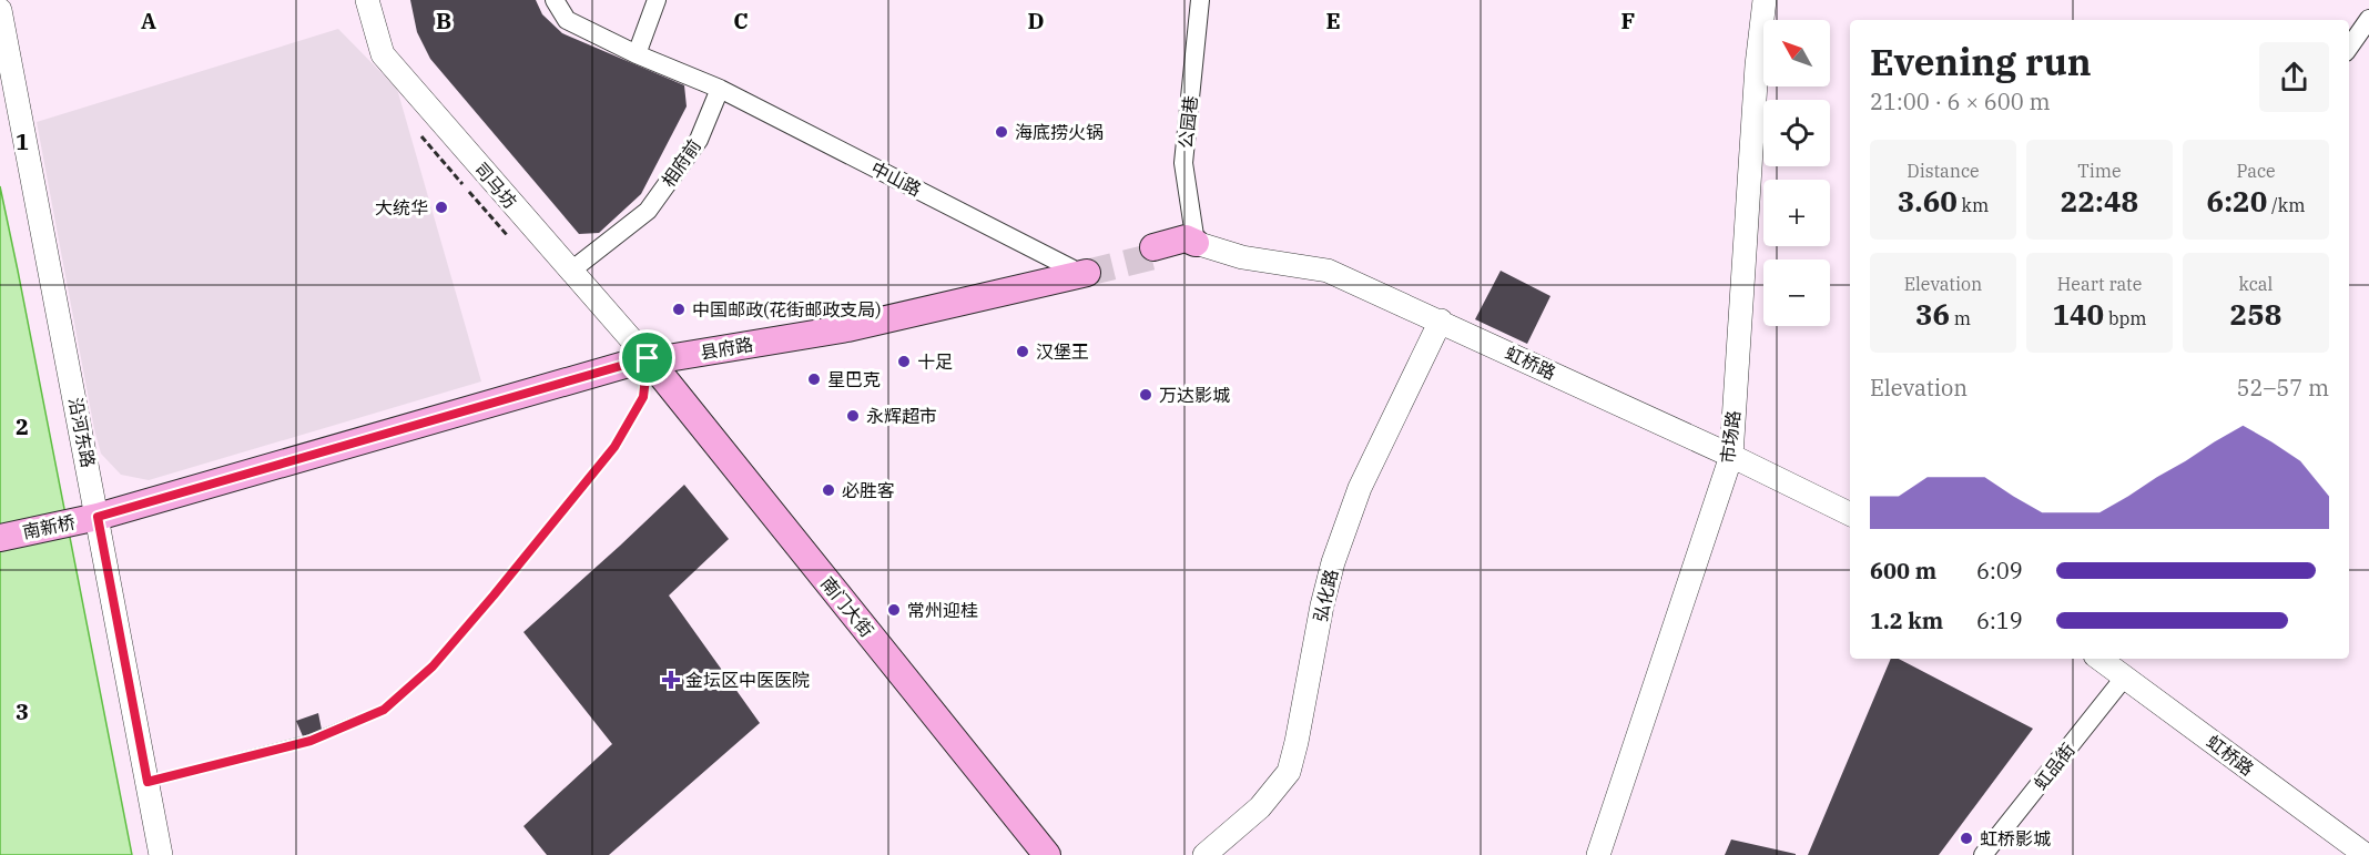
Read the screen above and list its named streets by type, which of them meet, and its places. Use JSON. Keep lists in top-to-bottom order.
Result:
{
  "streets": {
    "main road": ["县府路", "南新桥", "南门大街"],
    "street": [
      "公园巷",
      "相府前",
      "中山路",
      "司马坊",
      "虹桥路",
      "沿河东路",
      "市场路",
      "弘化路",
      "虹品街"
    ]
  },
  "crossings": [
    ["公园巷", "虹桥路"],
    ["相府前", "中山路"],
    ["相府前", "司马坊"],
    ["中山路", "县府路"],
    ["司马坊", "县府路"],
    ["司马坊", "南门大街"],
    ["县府路", "沿河东路"],
    ["县府路", "南新桥"],
    ["县府路", "南门大街"],
    ["虹桥路", "市场路"],
    ["虹桥路", "弘化路"],
    ["虹桥路", "虹品街"],
    ["沿河东路", "南新桥"]
  ],
  "places": {
    "other": [
      "海底捞火锅",
      "大统华",
      "中国邮政(花街邮政支局)",
      "汉堡王",
      "十足",
      "星巴克",
      "万达影城",
      "永辉超市",
      "必胜客",
      "常州迎桂",
      "虹桥影城"
    ],
    "health": ["金坛区中医医院"]
  },
  "north": "top left",
  "page": {
    "map_buttons": ["+", "−"],
    "heading": ["Evening run", "21:00 · 6 × 600 m"],
    "stats": [
      ["Distance", "3.60 km"],
      ["Time", "22:48"],
      ["Pace", "6:20 /km"],
      ["Elevation", "36 m"],
      ["Heart rate", "140 bpm"],
      ["kcal", "258"]
    ],
    "chart": ["Elevation", "52–57 m"],
    "list": [
      {
        "name": "600 m",
        "note": "6:09"
      },
      {
        "name": "1.2 km",
        "note": "6:19"
      }
    ]
  },
  "grid": {
    "columns": [
      "A",
      "B",
      "C",
      "D",
      "E",
      "F"
    ],
    "rows": ["1", "2", "3"]
  }
}
